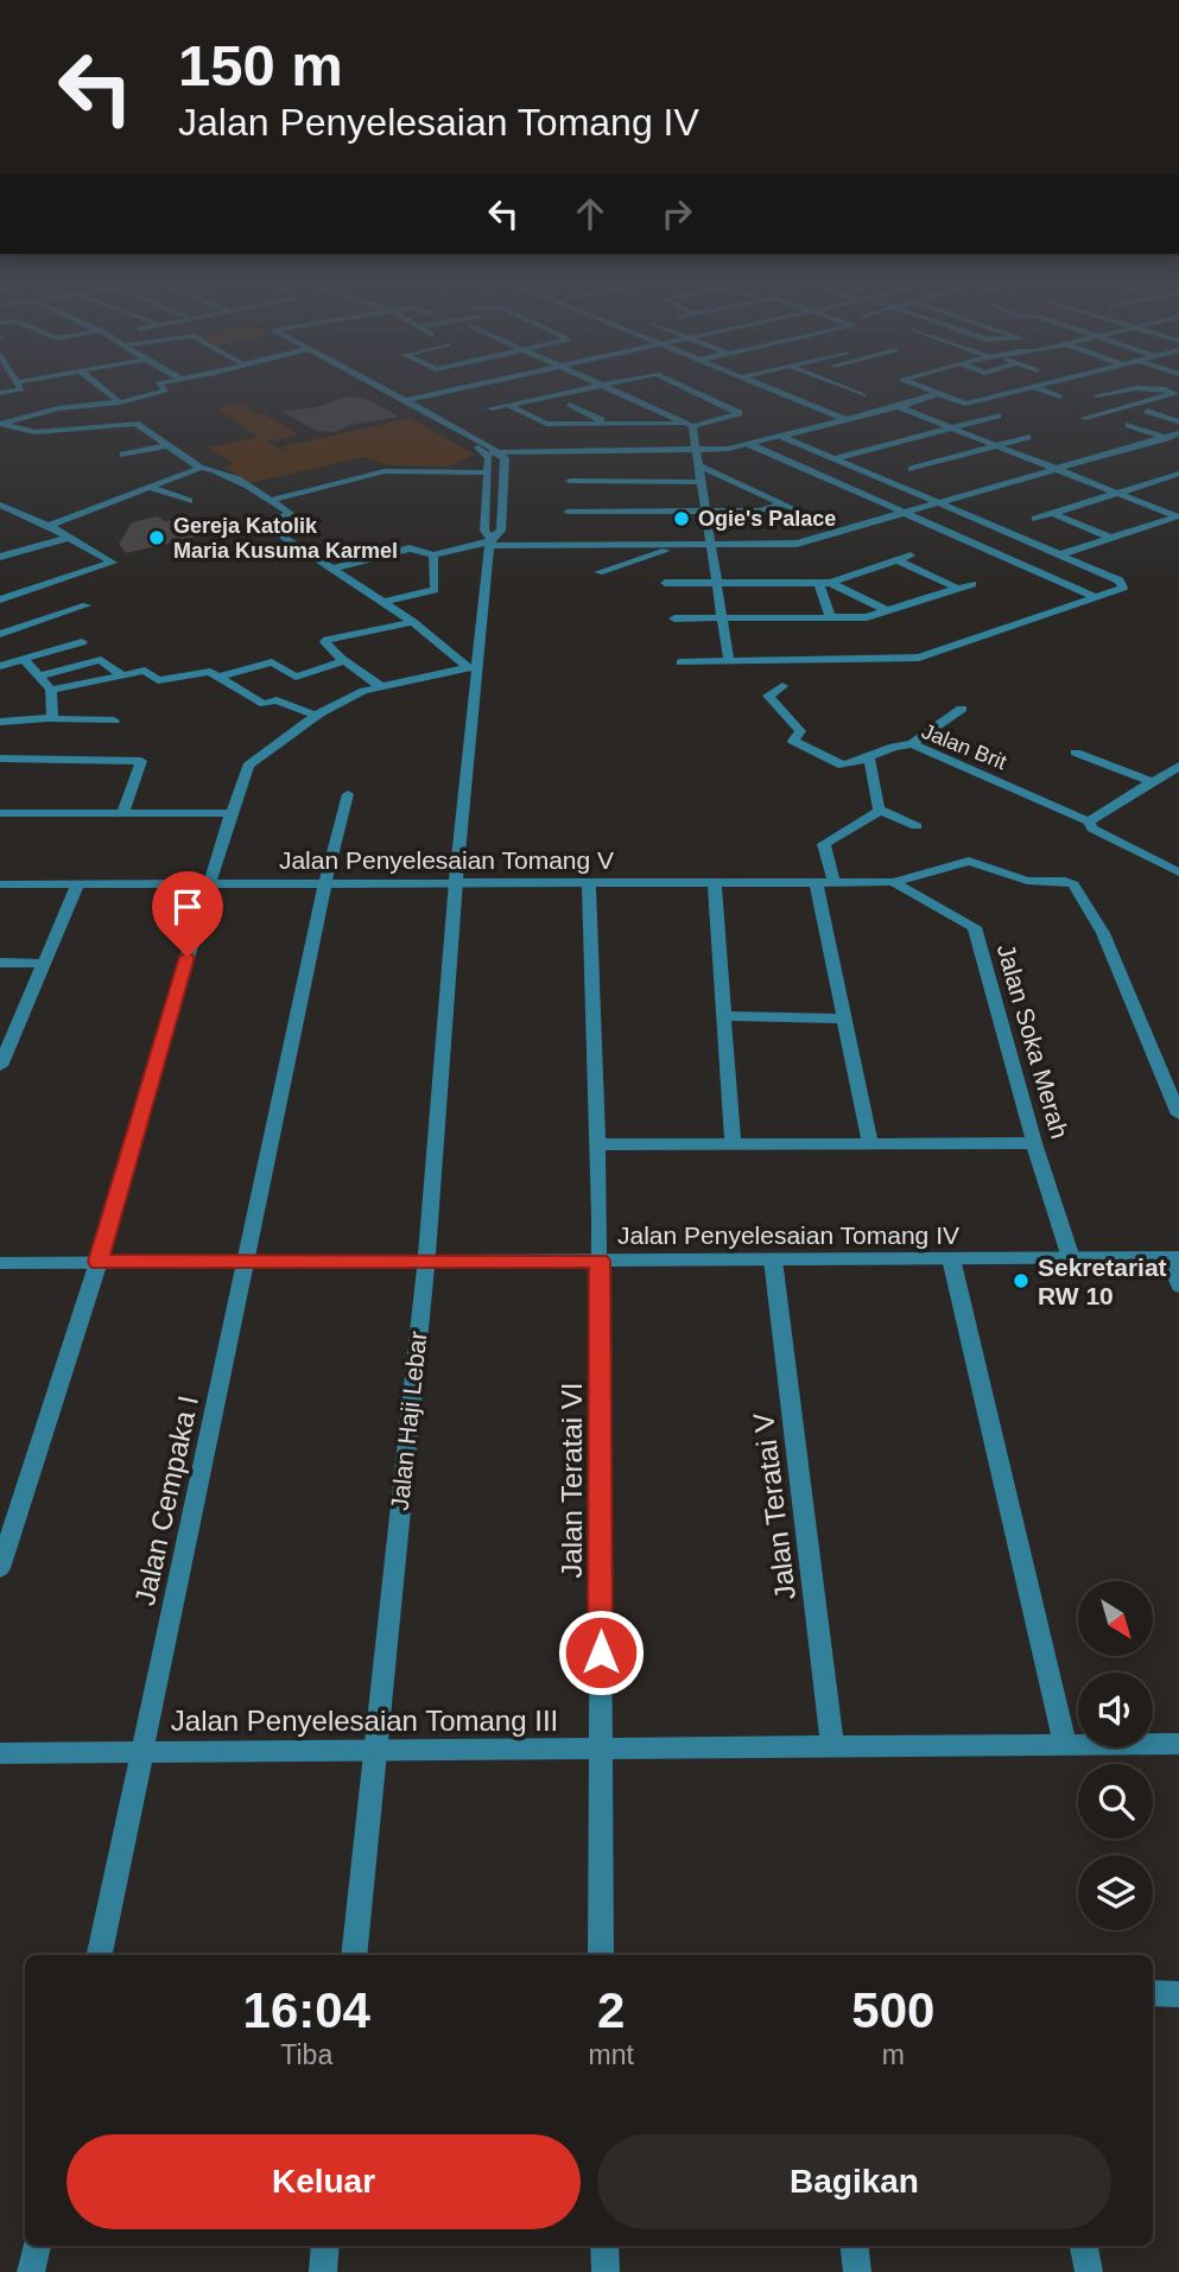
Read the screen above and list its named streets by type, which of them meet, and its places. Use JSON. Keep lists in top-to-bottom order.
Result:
{
  "streets": {
    "street": [
      "Jalan Brit",
      "Jalan Penyelesaian Tomang V",
      "Jalan Soka Merah",
      "Jalan Penyelesaian Tomang IV",
      "Jalan Haji Lebar",
      "Jalan Teratai VI",
      "Jalan Cempaka I",
      "Jalan Teratai V",
      "Jalan Penyelesaian Tomang III"
    ]
  },
  "crossings": [
    ["Jalan Penyelesaian Tomang V", "Jalan Soka Merah"],
    ["Jalan Penyelesaian Tomang V", "Jalan Haji Lebar"],
    ["Jalan Penyelesaian Tomang V", "Jalan Teratai VI"],
    ["Jalan Penyelesaian Tomang V", "Jalan Cempaka I"],
    ["Jalan Soka Merah", "Jalan Penyelesaian Tomang IV"],
    ["Jalan Penyelesaian Tomang IV", "Jalan Haji Lebar"],
    ["Jalan Penyelesaian Tomang IV", "Jalan Teratai VI"],
    ["Jalan Penyelesaian Tomang IV", "Jalan Cempaka I"],
    ["Jalan Penyelesaian Tomang IV", "Jalan Teratai V"],
    ["Jalan Haji Lebar", "Jalan Penyelesaian Tomang III"],
    ["Jalan Teratai VI", "Jalan Penyelesaian Tomang III"],
    ["Jalan Cempaka I", "Jalan Penyelesaian Tomang III"],
    ["Jalan Teratai V", "Jalan Penyelesaian Tomang III"]
  ],
  "places": ["Ogie's Palace", "Gereja Katolik Maria Kusuma Karmel", "Sekretariat RW 10"],
  "north": "bottom right",
  "page": {
    "turn": ["150 m", "Jalan Penyelesaian Tomang IV"],
    "eta": [
      "16:04",
      "Tiba",
      "2",
      "mnt",
      "500",
      "m"
    ],
    "buttons": ["Keluar", "Bagikan"]
  }
}
